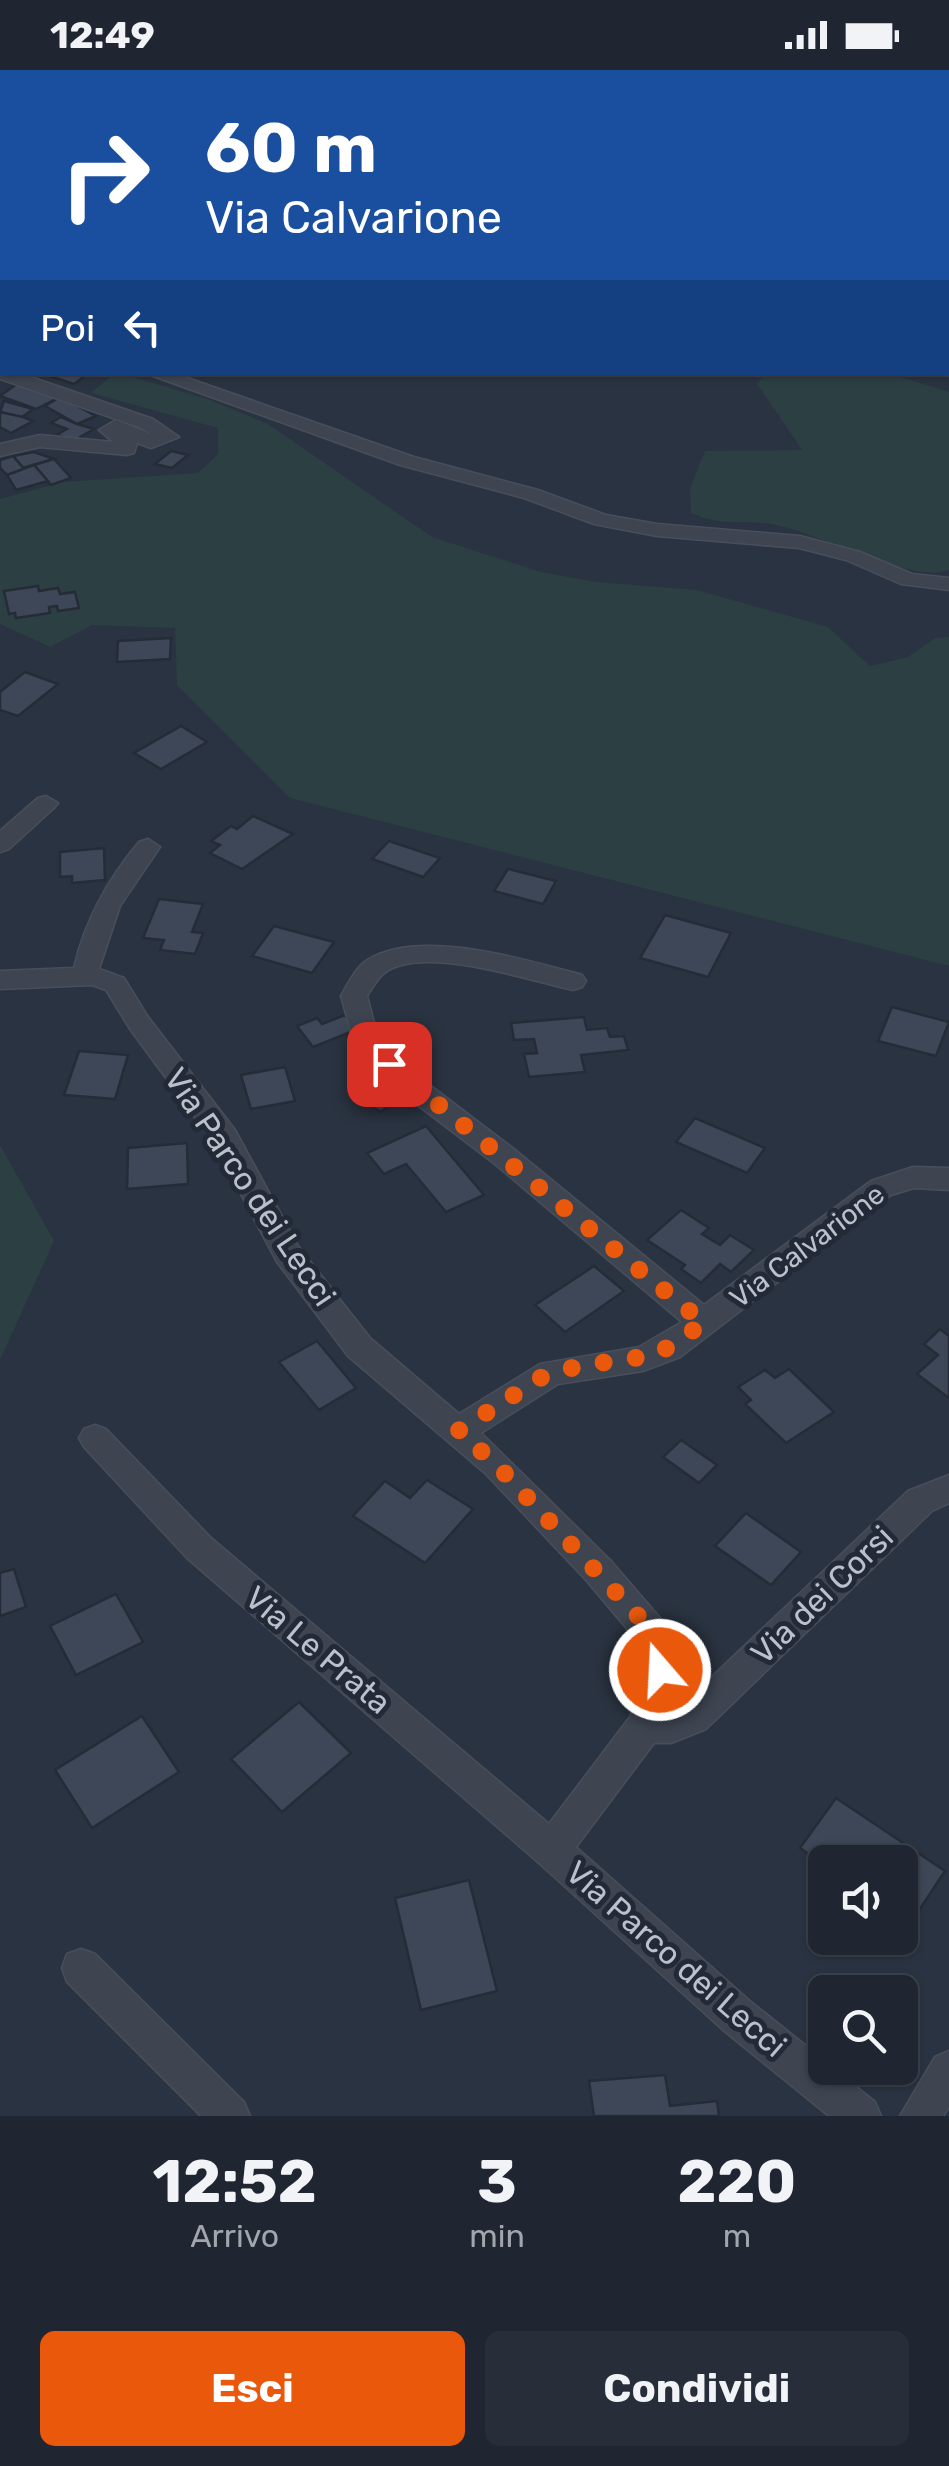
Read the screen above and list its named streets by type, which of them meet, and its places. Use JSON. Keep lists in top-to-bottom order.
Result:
{
  "streets": {
    "street": [
      "Via Parco dei Lecci",
      "Via Calvarione",
      "Via dei Corsi",
      "Via Le Prata"
    ]
  },
  "crossings": [
    ["Via Parco dei Lecci", "Via Calvarione"],
    ["Via Parco dei Lecci", "Via dei Corsi"],
    ["Via Parco dei Lecci", "Via Le Prata"]
  ],
  "page": {
    "status": "12:49",
    "turn": ["60 m", "Via Calvarione"],
    "then": "Poi",
    "eta": [
      "12:52",
      "Arrivo",
      "3",
      "min",
      "220",
      "m"
    ],
    "buttons": ["Esci", "Condividi"]
  }
}
